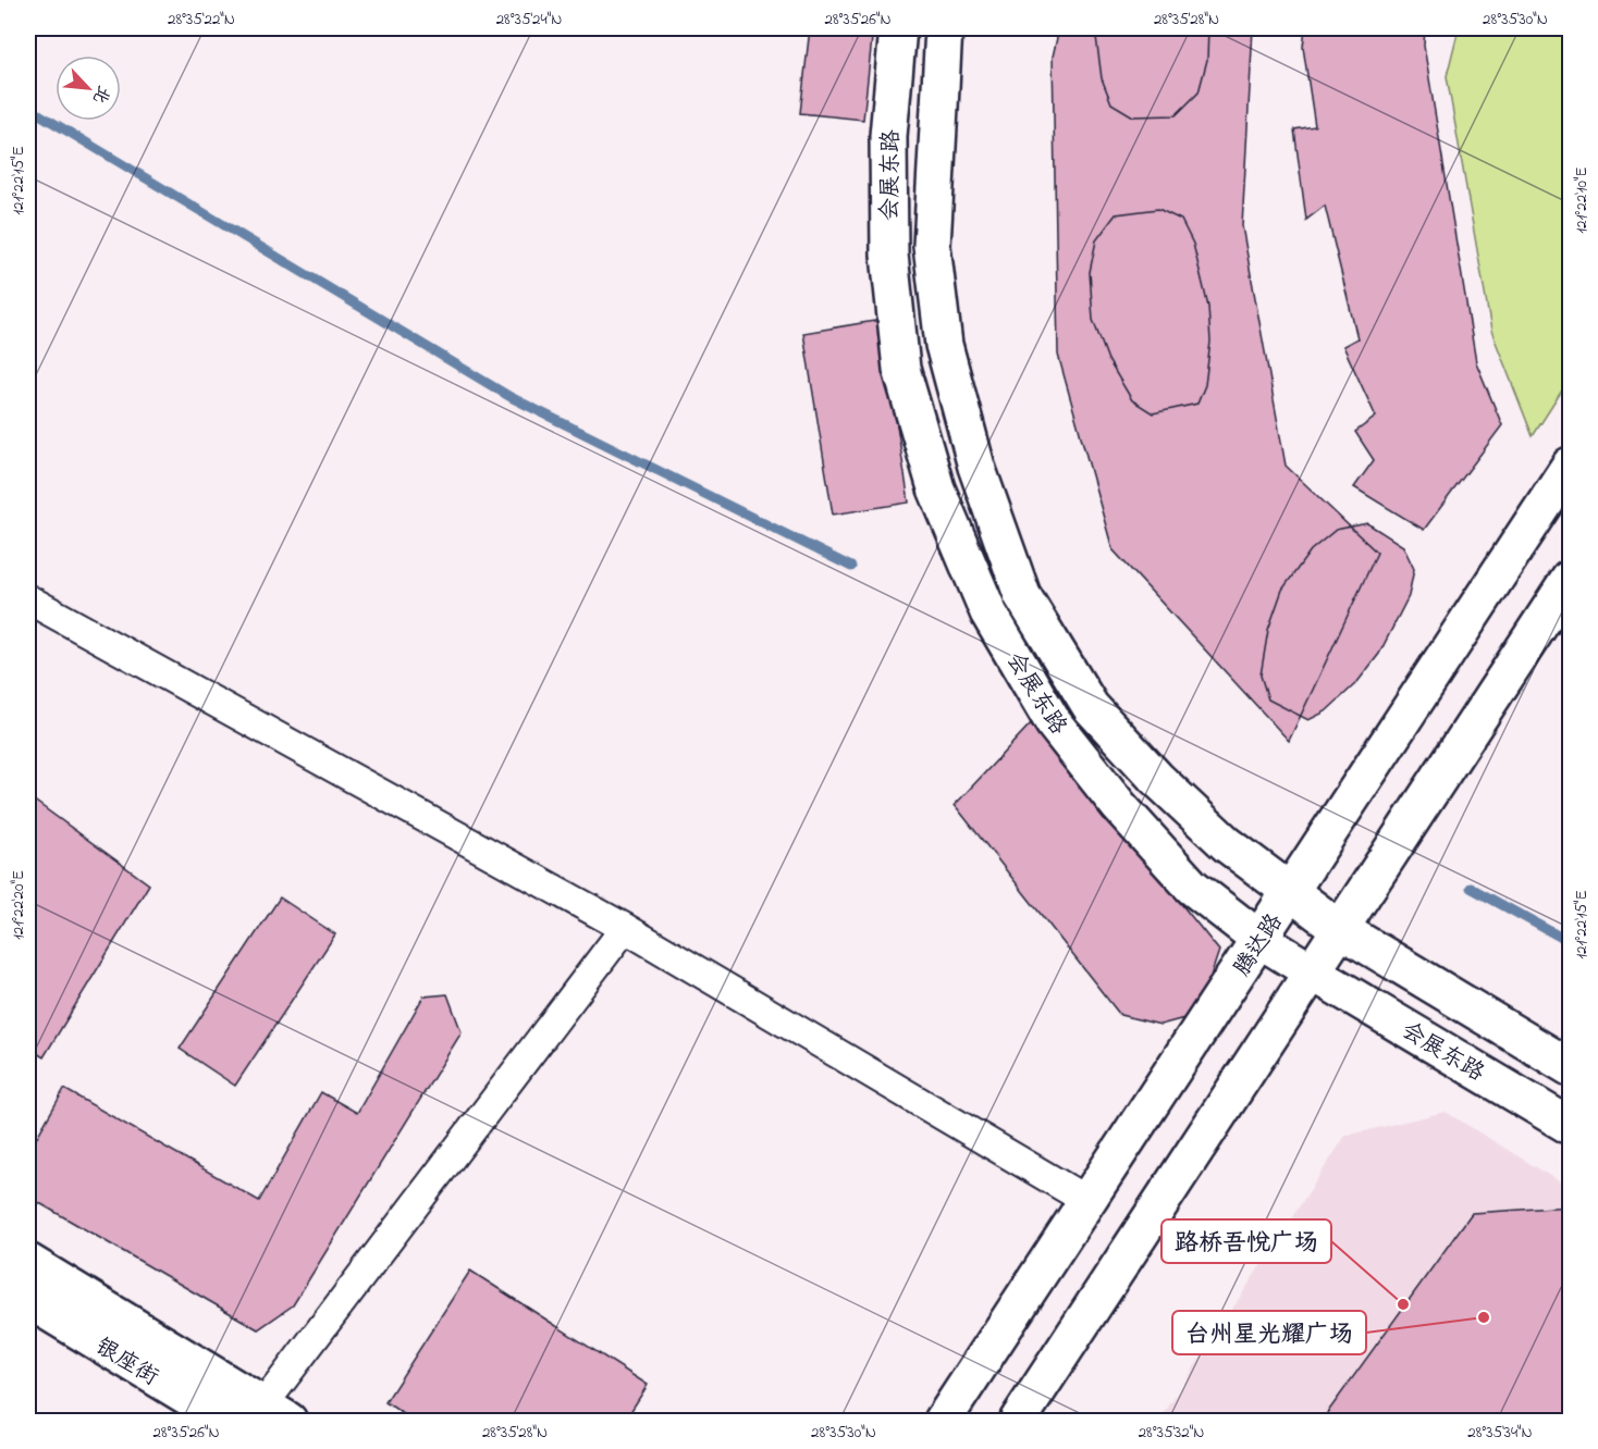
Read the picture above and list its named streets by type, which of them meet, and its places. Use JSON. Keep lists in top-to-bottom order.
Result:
{
  "streets": {
    "main road": ["会展东路", "腾达路", "银座街"]
  },
  "crossings": [
    ["会展东路", "腾达路"]
  ],
  "places": ["路桥吾悦广场", "台州星光耀广场"],
  "north": "bottom right",
  "coordinates": [
    "28°35'22\"N",
    "28°35'24\"N",
    "28°35'26\"N",
    "28°35'28\"N",
    "28°35'30\"N",
    "121°22'15\"E",
    "121°22'10\"E",
    "121°22'20\"E",
    "28°35'32\"N",
    "28°35'34\"N"
  ]
}
